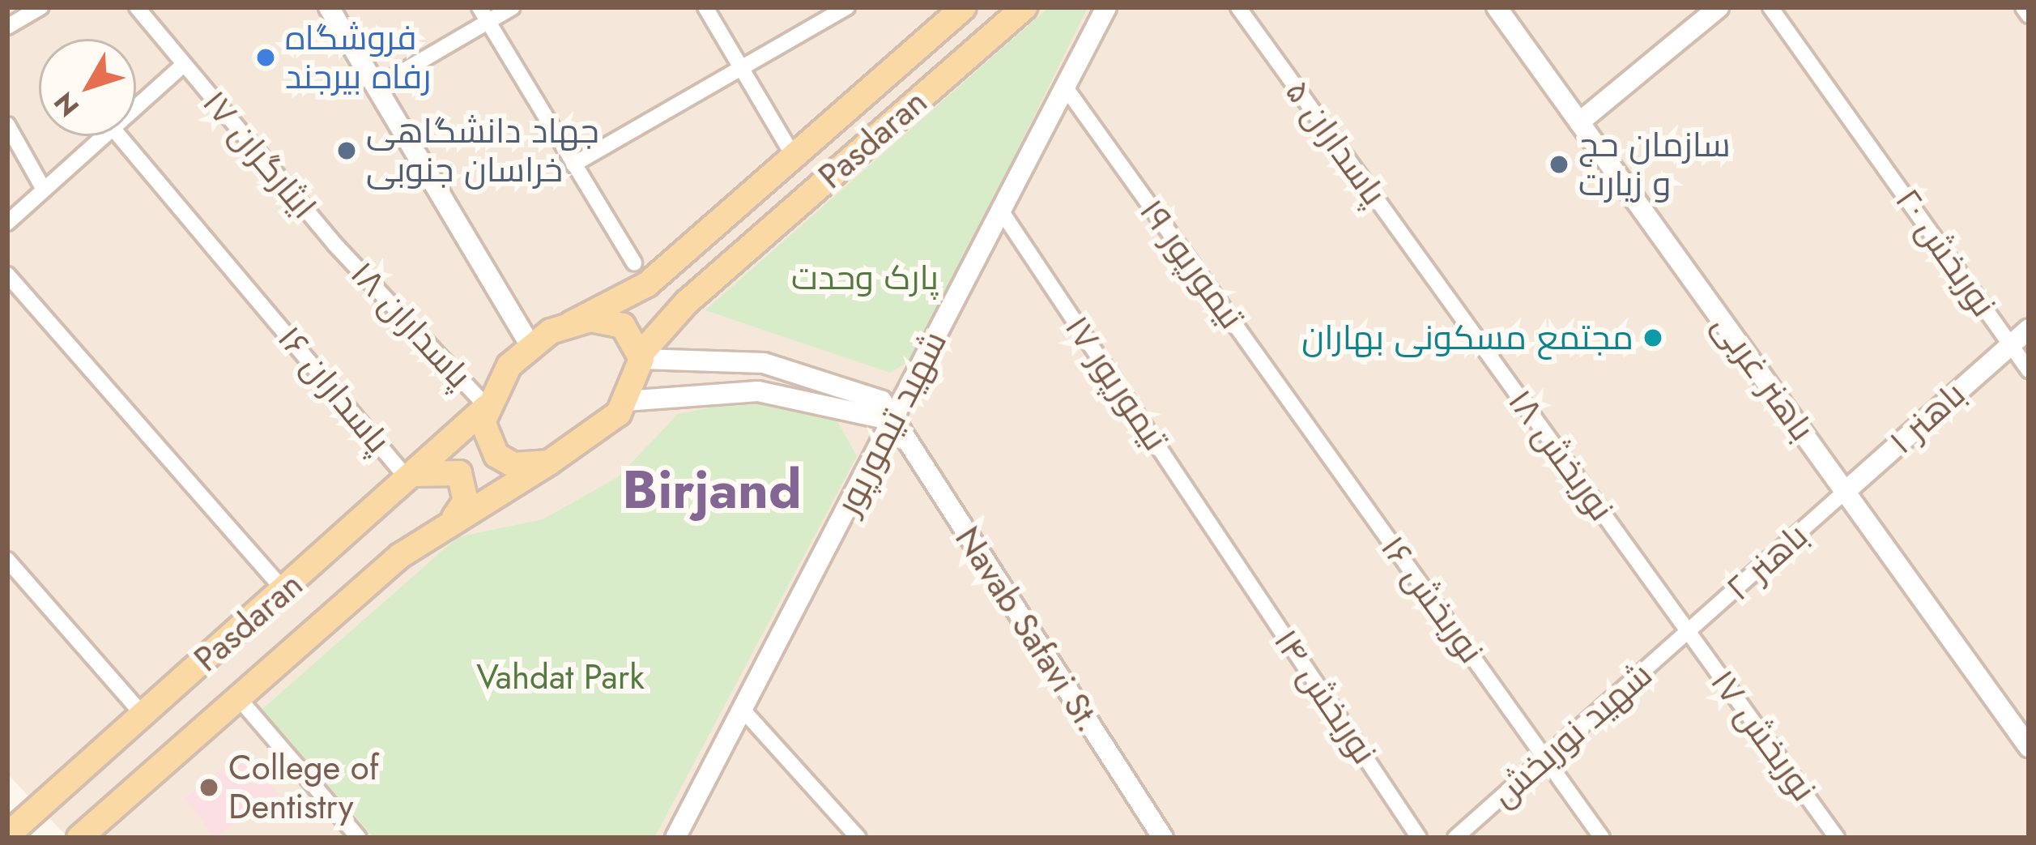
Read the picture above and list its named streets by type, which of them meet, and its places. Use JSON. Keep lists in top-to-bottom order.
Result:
{
  "streets": {
    "main road": ["Pasdaran"],
    "street": [
      "پاسداران ۵",
      "ایثارگران ۱۷",
      "نوربخش ۲۰",
      "تیمورپور ۱۹",
      "پاسداران ۱۸",
      "باهنر غربی",
      "تیمورپور ۱۷",
      "پاسداران ۱۶",
      "باهنر ۱",
      "شهید تیمورپور",
      "نوربخش ۱۸",
      "باهنر ۲",
      "نوربخش ۱۶",
      "Navab Safavi St.",
      "نوربخش ۱۴",
      "شهید نوربخش",
      "نوربخش ۱۷"
    ]
  },
  "crossings": [
    ["Pasdaran", "پاسداران ۱۸"],
    ["Pasdaran", "پاسداران ۱۶"],
    ["Pasdaran", "Navab Safavi St."],
    ["پاسداران ۵", "نوربخش ۱۸"],
    ["ایثارگران ۱۷", "پاسداران ۱۸"],
    ["نوربخش ۲۰", "باهنر ۱"],
    ["تیمورپور ۱۹", "شهید تیمورپور"],
    ["تیمورپور ۱۹", "نوربخش ۱۶"],
    ["پاسداران ۱۸", "Navab Safavi St."],
    ["باهنر غربی", "باهنر ۱"],
    ["باهنر غربی", "باهنر ۲"],
    ["تیمورپور ۱۷", "شهید تیمورپور"],
    ["تیمورپور ۱۷", "نوربخش ۱۴"],
    ["باهنر ۱", "باهنر ۲"],
    ["شهید تیمورپور", "Navab Safavi St."],
    ["نوربخش ۱۸", "باهنر ۲"],
    ["نوربخش ۱۸", "شهید نوربخش"],
    ["نوربخش ۱۸", "نوربخش ۱۷"],
    ["باهنر ۲", "شهید نوربخش"],
    ["باهنر ۲", "نوربخش ۱۷"],
    ["نوربخش ۱۶", "شهید نوربخش"],
    ["شهید نوربخش", "نوربخش ۱۷"]
  ],
  "districts": ["Birjand"],
  "parks": ["پارک وحدت", "Vahdat Park"],
  "places": [
    "فروشگاه رفاه بیرجند",
    "جهاد دانشگاهی خراسان جنوبی",
    "سازمان حج و زیارت",
    "مجتمع مسکونی بهاران",
    "College of Dentistry"
  ],
  "north": "bottom left"
}
